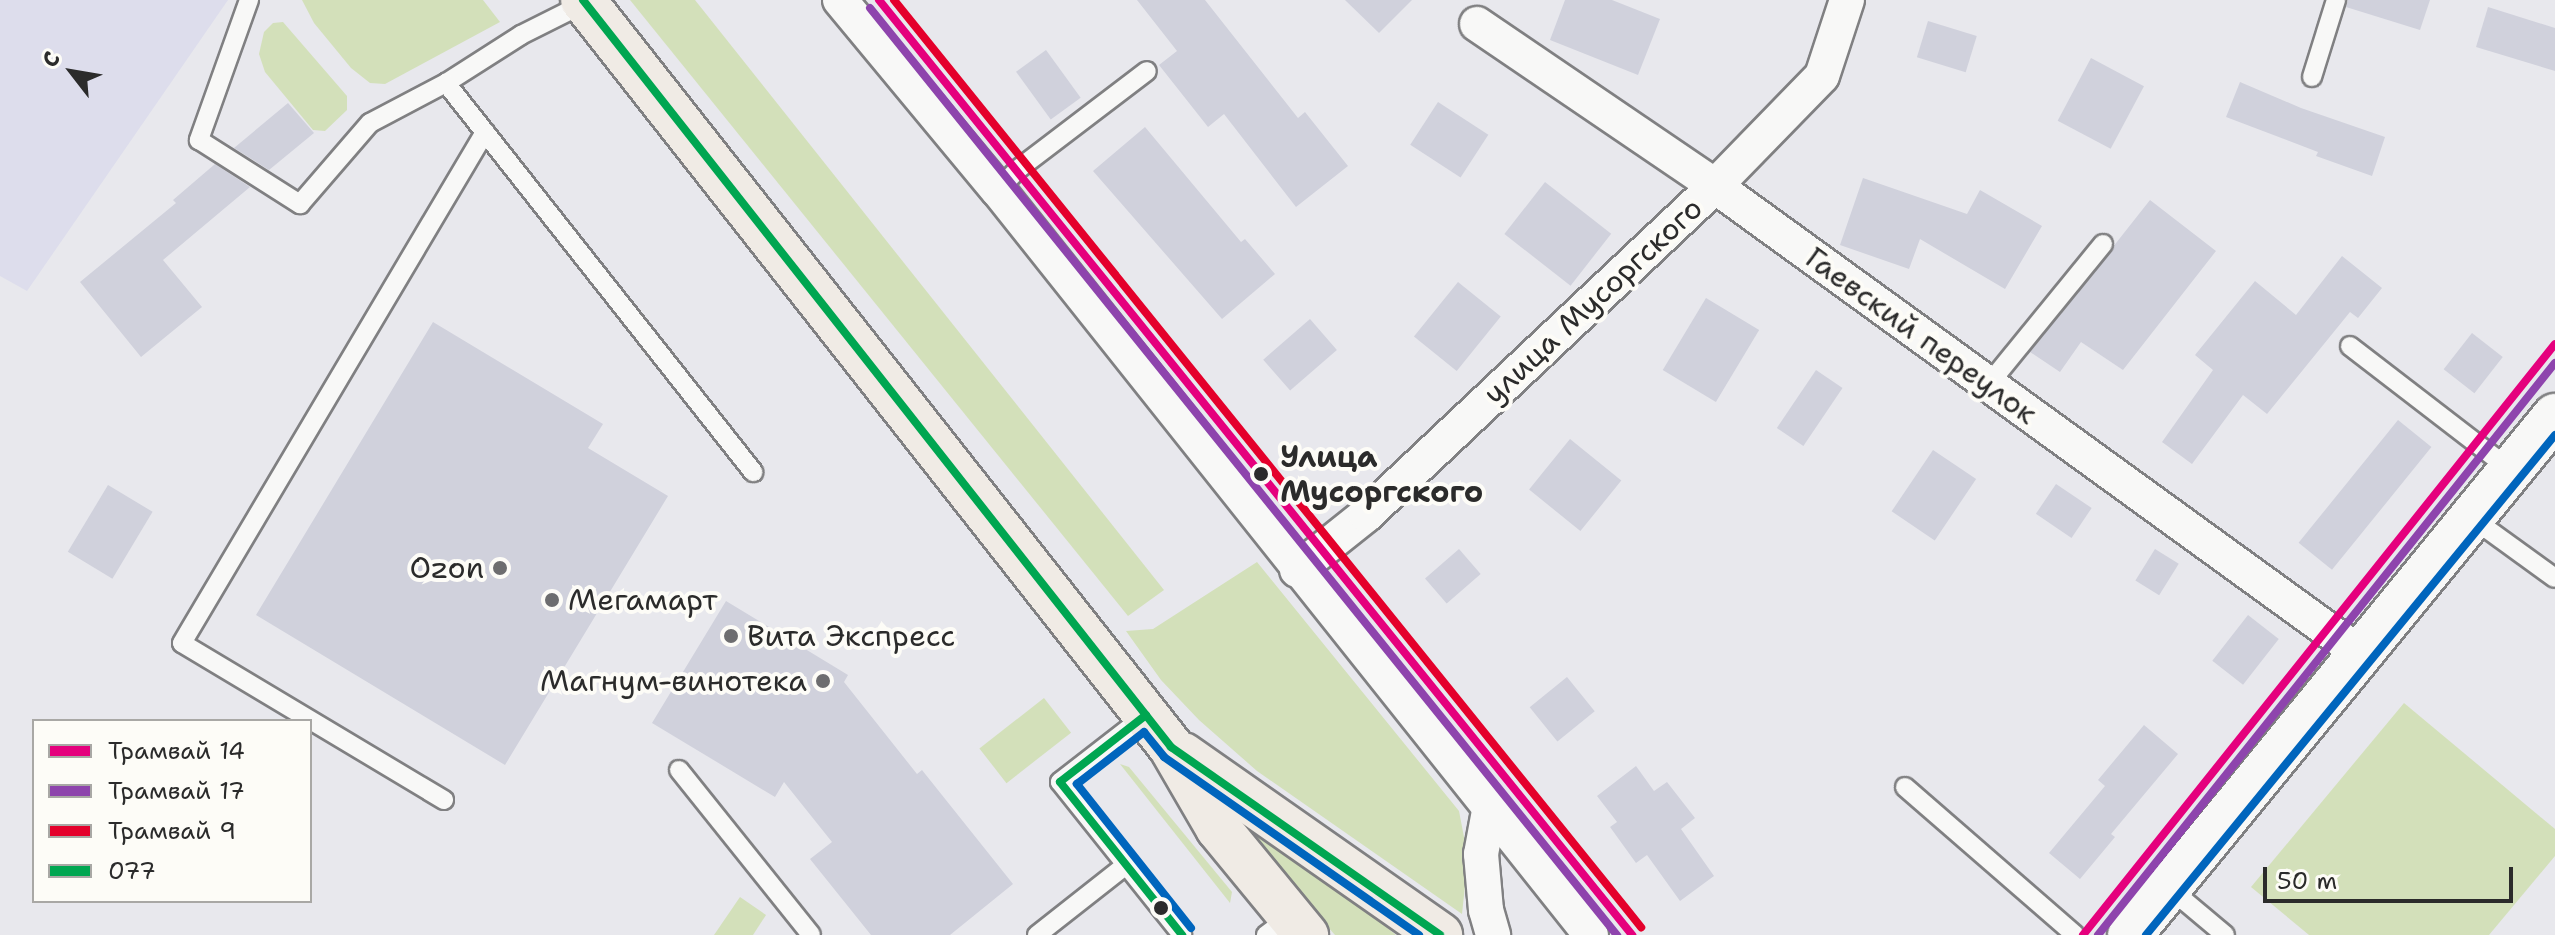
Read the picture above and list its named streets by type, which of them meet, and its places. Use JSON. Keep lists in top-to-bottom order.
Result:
{
  "streets": {
    "street": ["улица Мусоргского", "Гаевский переулок"]
  },
  "crossings": [
    ["улица Мусоргского", "Гаевский переулок"]
  ],
  "places": [
    "Улица Мусоргского",
    "Ozon",
    "Мегамарт",
    "Вита Экспресс",
    "Магнум-винотека"
  ],
  "lines": [
    "tram line 14",
    "tram line 9",
    "transit line 077",
    "tram line 17"
  ],
  "legend": [
    "Трамвай 14",
    "Трамвай 17",
    "Трамвай 9",
    "077"
  ],
  "scale_bar": "50 m",
  "north": "top left"
}
